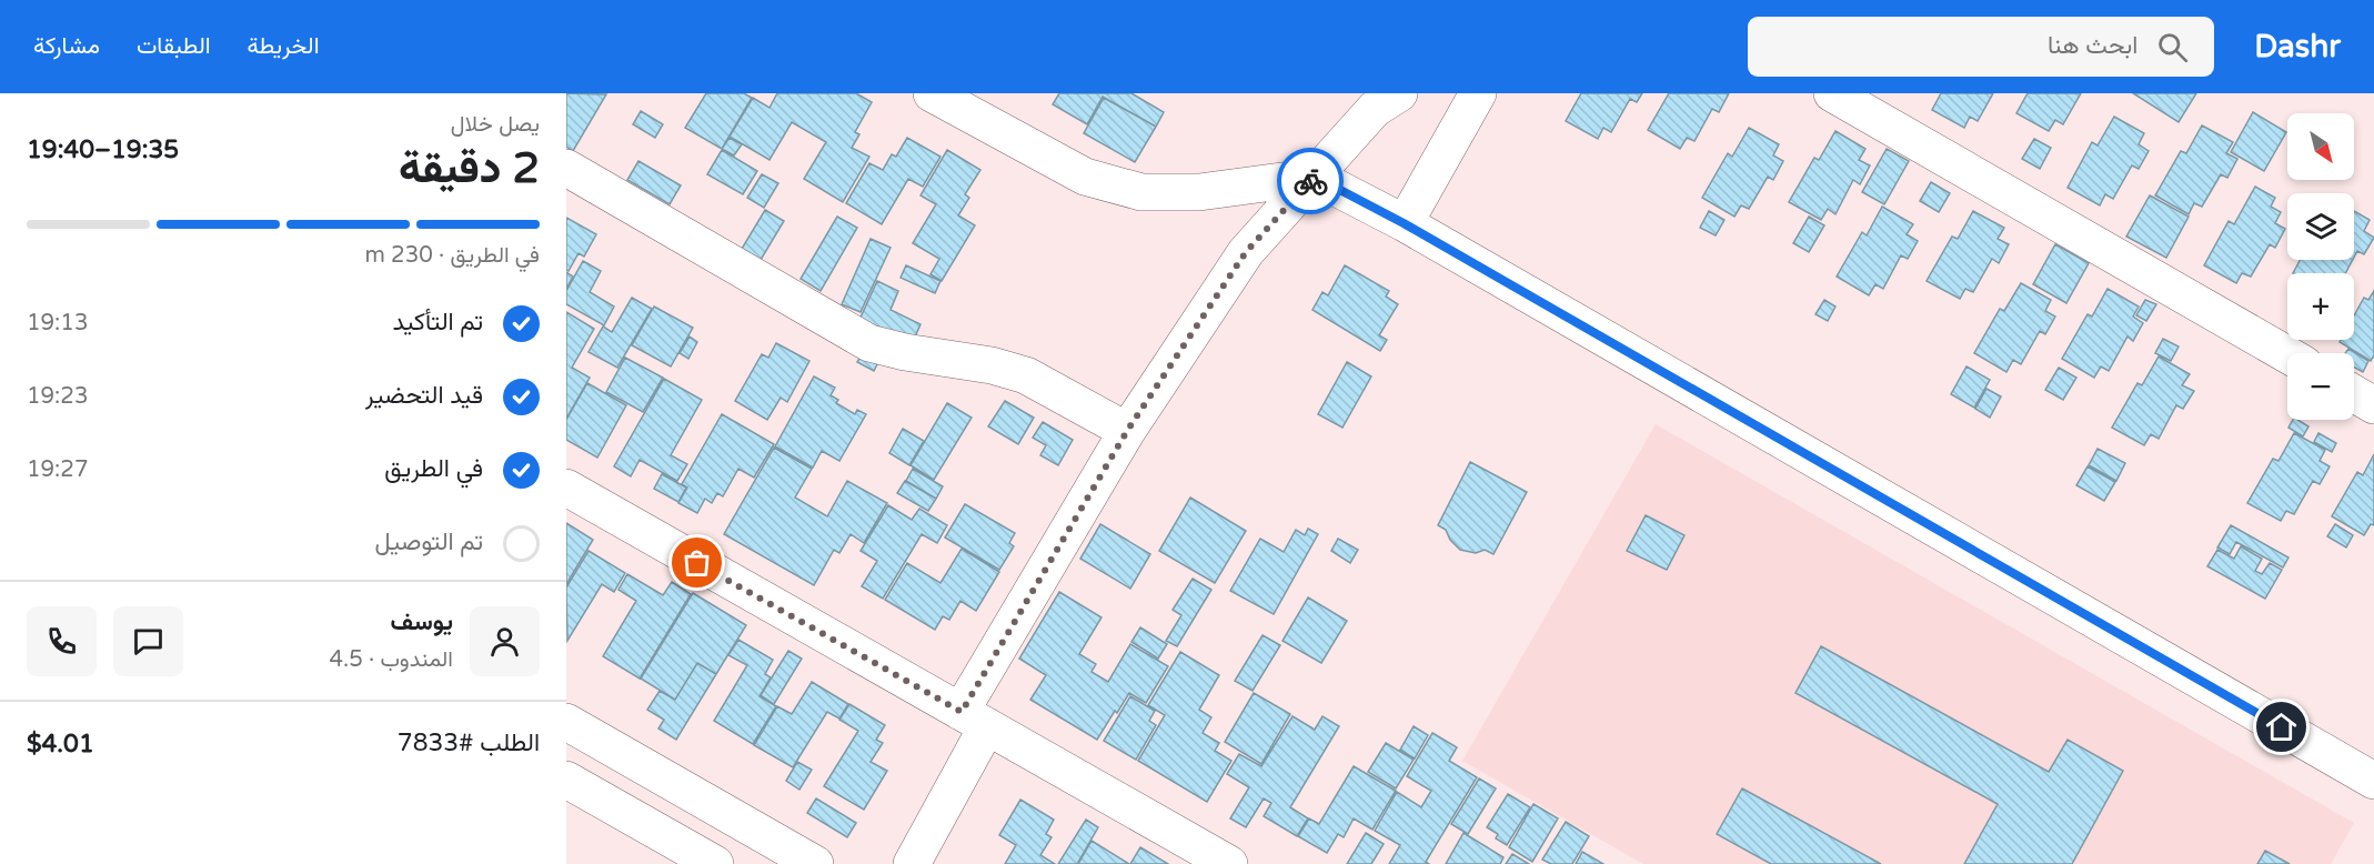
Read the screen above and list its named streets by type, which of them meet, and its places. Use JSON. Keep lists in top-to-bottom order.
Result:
{
  "north": "bottom right",
  "page": {
    "header": "Dashr",
    "search": "ابحث هنا",
    "nav": ["الخريطة", "الطبقات", "مشاركة"],
    "heading": ["2 دقيقة", "يصل خلال", "19:35–19:40"],
    "panel": [
      "يوسف",
      "المندوب · 4.5",
      "الطلب #7833",
      "$4.01"
    ],
    "map_buttons": ["+", "−"],
    "bar": "في الطريق · 230 m",
    "list": [
      ["تم التأكيد", "19:13"],
      ["قيد التحضير", "19:23"],
      ["في الطريق", "19:27"],
      "تم التوصيل"
    ]
  }
}
